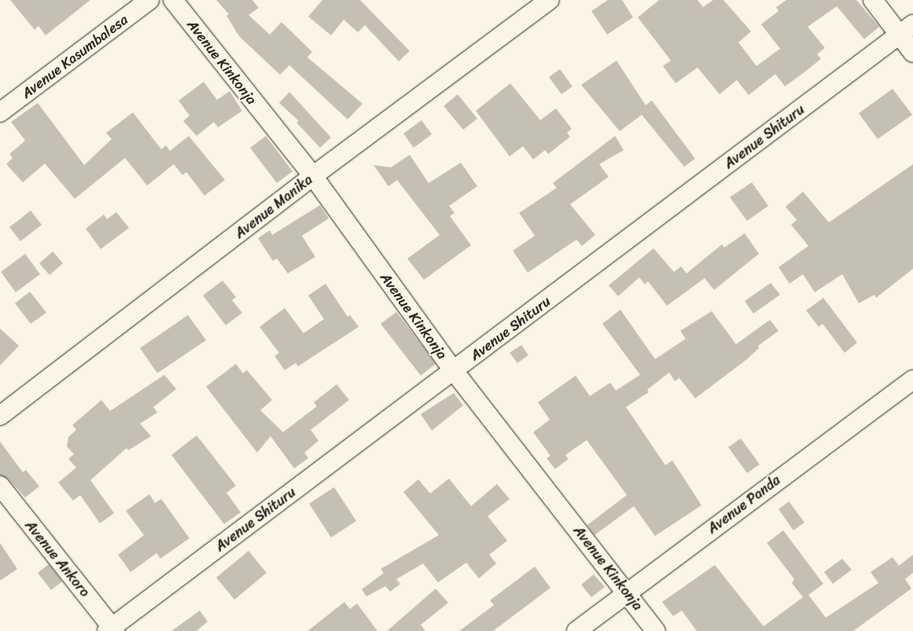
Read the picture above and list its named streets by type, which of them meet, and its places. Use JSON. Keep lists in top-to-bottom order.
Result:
{
  "streets": {
    "street": [
      "Avenue Kasumbalesa",
      "Avenue Kinkonja",
      "Avenue Shituru",
      "Avenue Manika",
      "Avenue Panda",
      "Avenue Ankoro"
    ]
  },
  "crossings": [
    ["Avenue Kinkonja", "Avenue Shituru"],
    ["Avenue Kinkonja", "Avenue Manika"],
    ["Avenue Kinkonja", "Avenue Panda"],
    ["Avenue Shituru", "Avenue Ankoro"]
  ]
}
